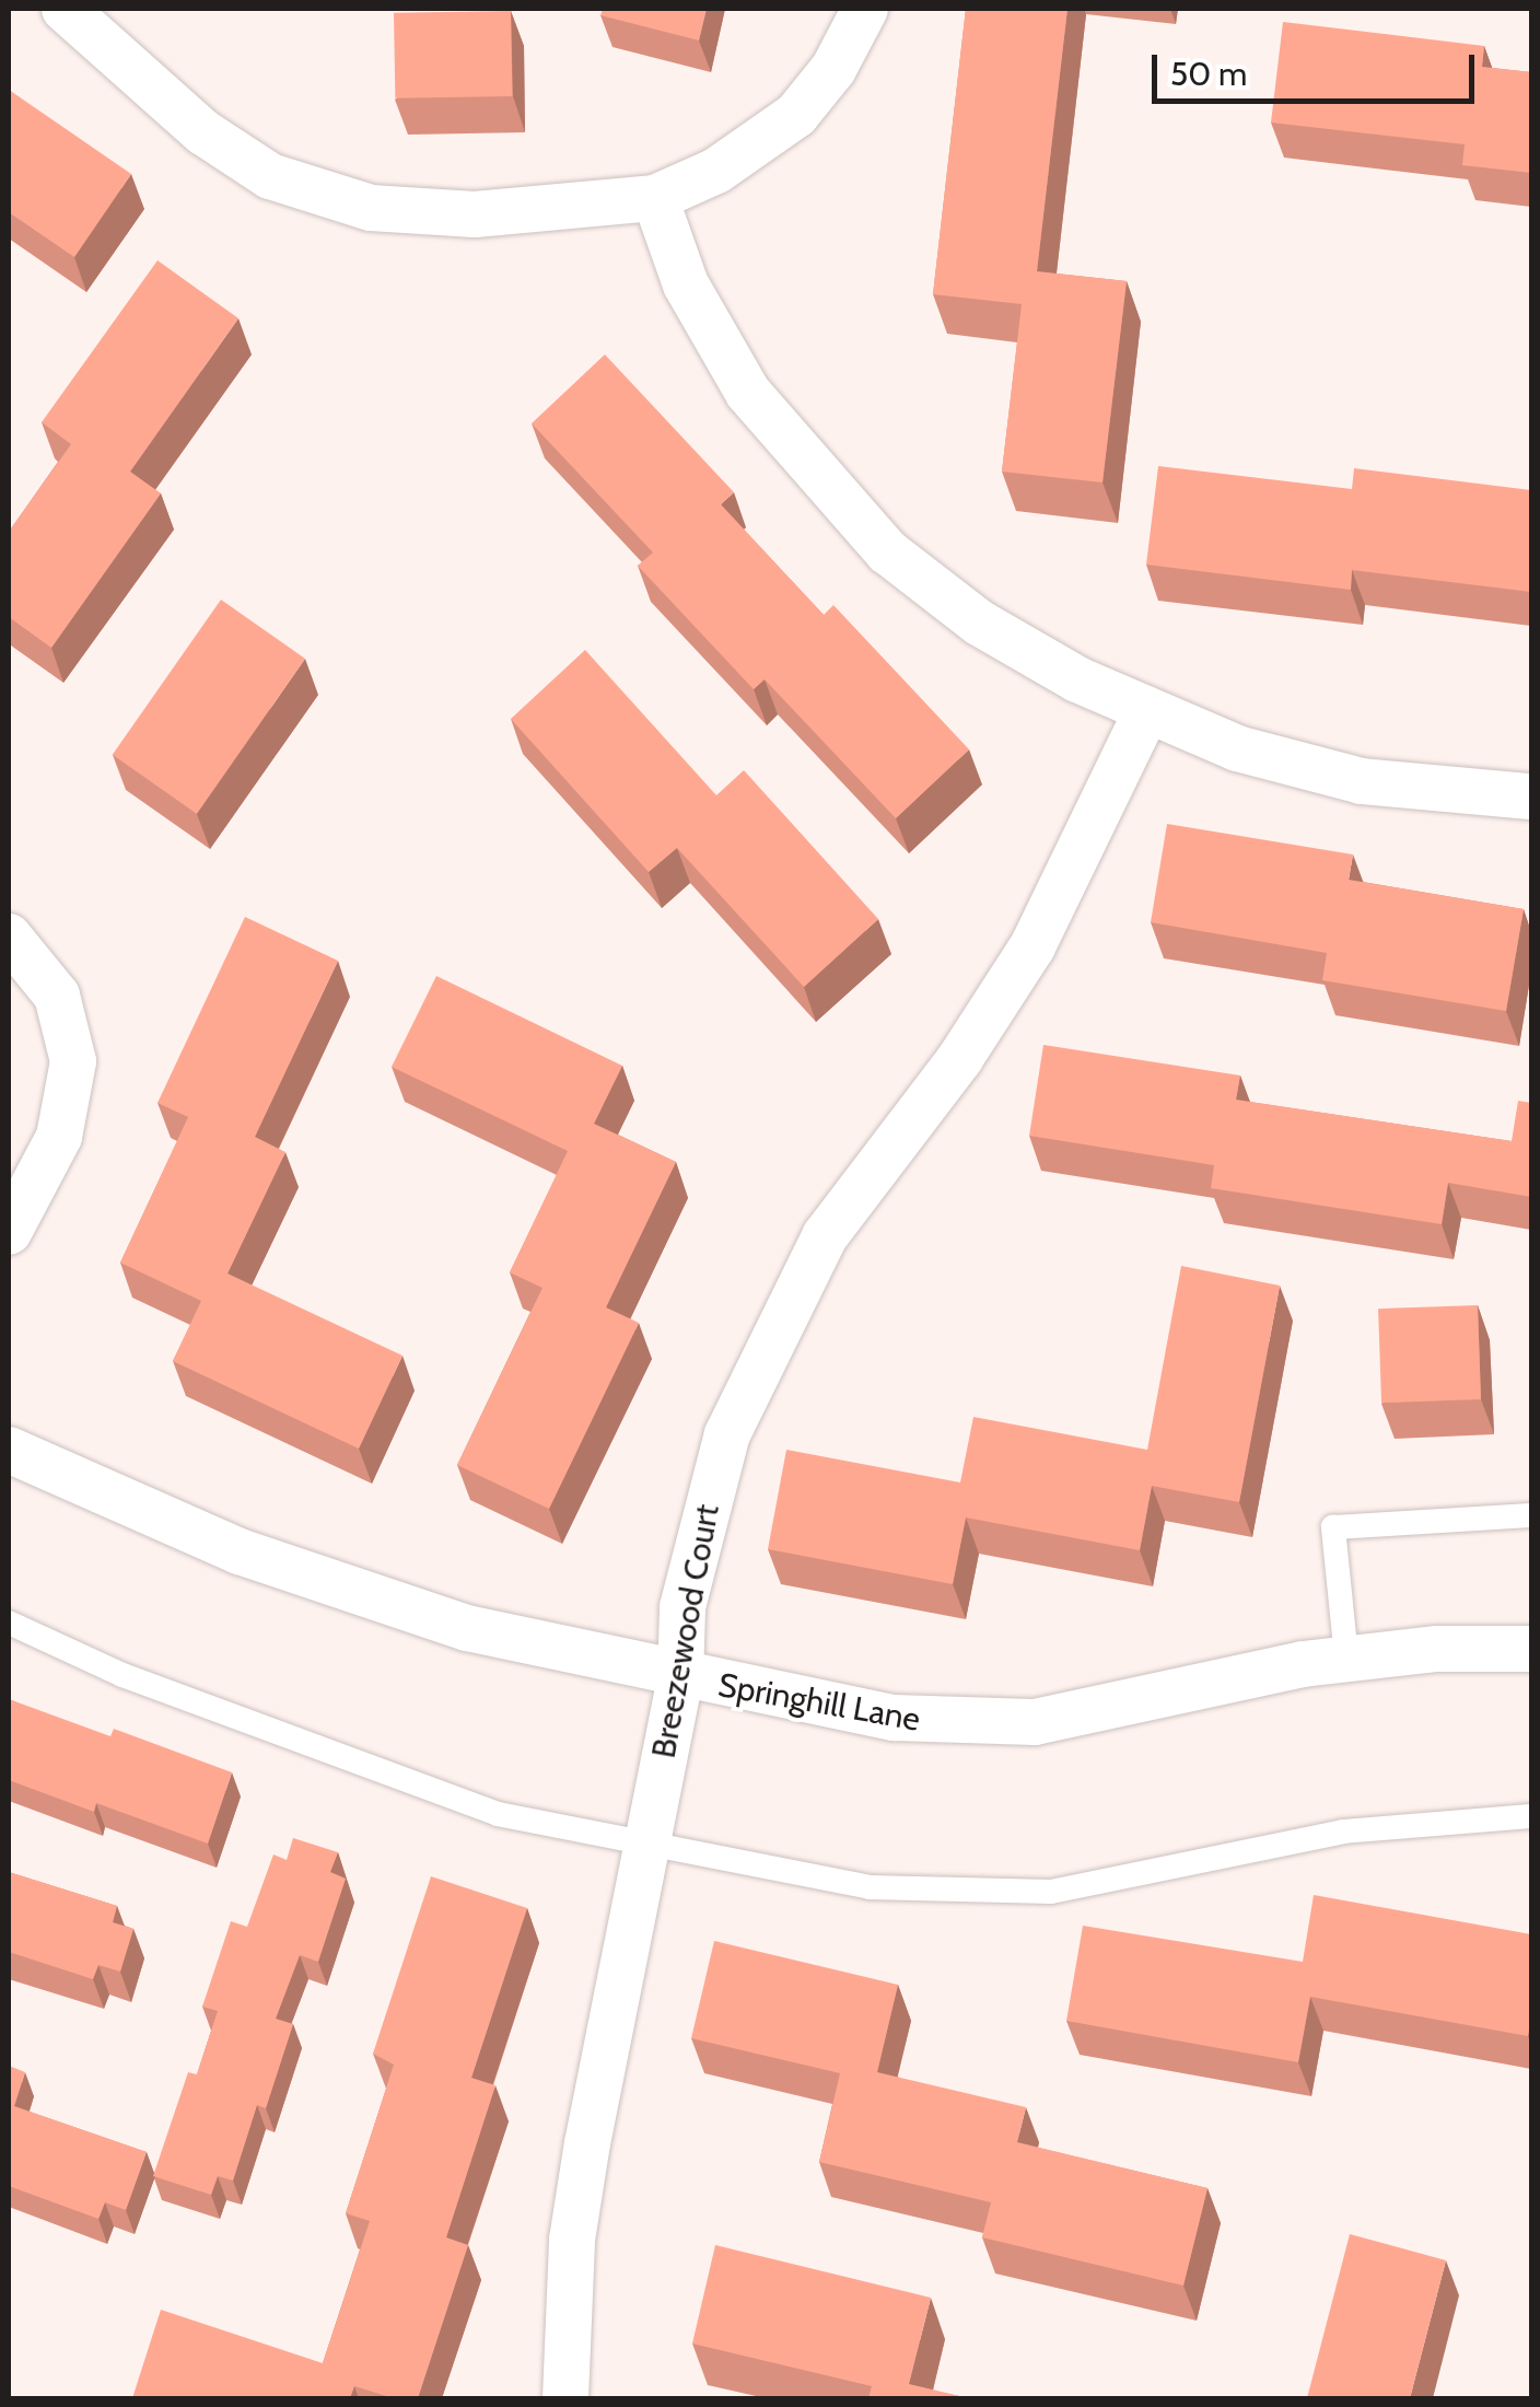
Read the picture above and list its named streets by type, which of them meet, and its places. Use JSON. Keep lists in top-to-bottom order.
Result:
{
  "streets": {
    "street": ["Breezewood Court", "Springhill Lane"]
  },
  "crossings": [
    ["Breezewood Court", "Springhill Lane"]
  ],
  "scale_bar": "50 m"
}
